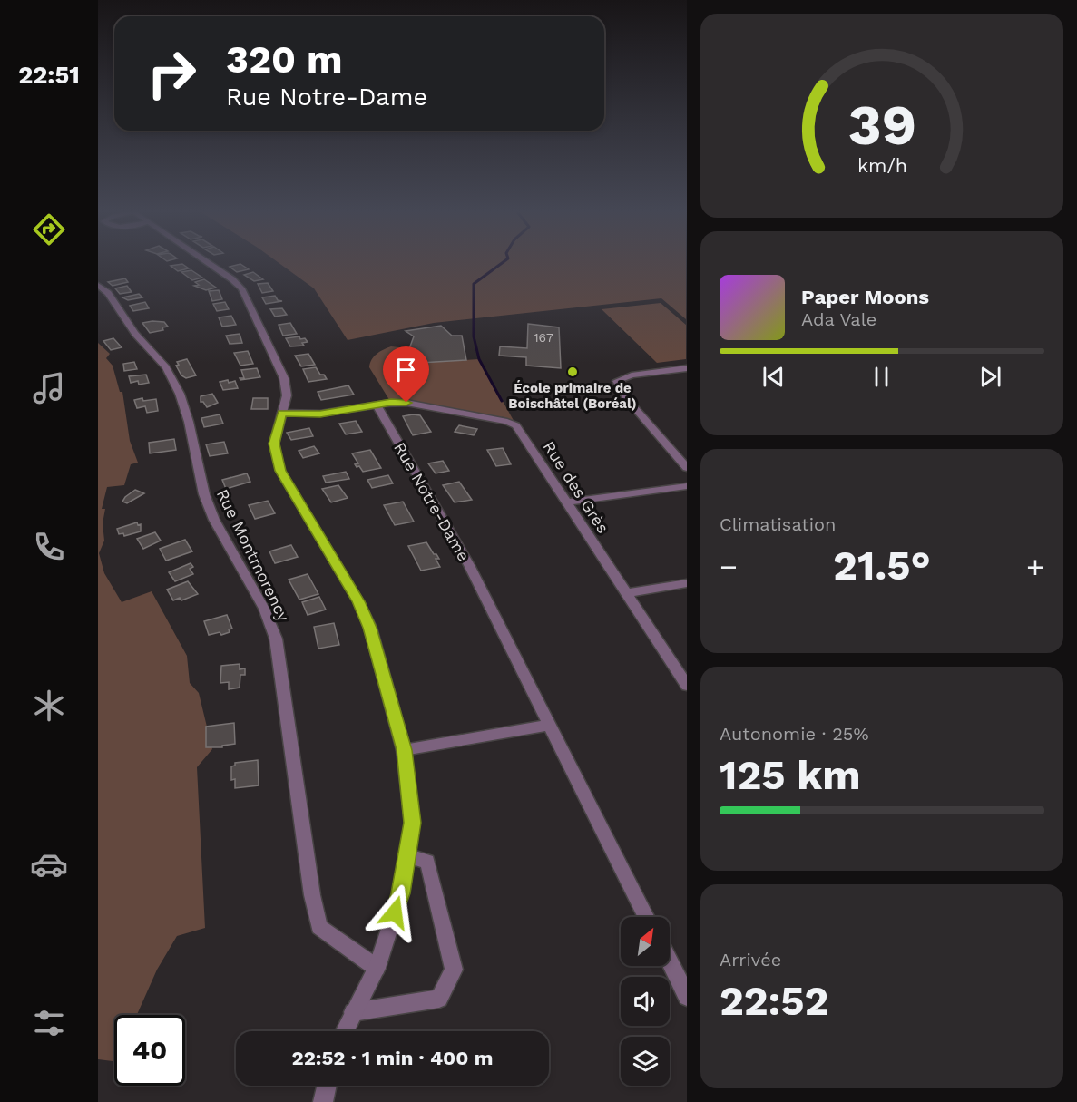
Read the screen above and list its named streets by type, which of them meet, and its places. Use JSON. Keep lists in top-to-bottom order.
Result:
{
  "streets": {
    "street": ["Rue des Grès", "Rue Notre-Dame", "Rue Montmorency"]
  },
  "crossings": [
    ["Rue des Grès", "Rue Notre-Dame"]
  ],
  "places": ["École primaire de Boischâtel (Boréal)"],
  "house_numbers": ["167"],
  "north": "top right",
  "page": {
    "tabs": "22:51",
    "turn": ["320 m", "Rue Notre-Dame"],
    "song": ["Paper Moons", "Ada Vale"],
    "tile": [
      "Climatisation",
      ["Autonomie · 25%", "125 km"],
      ["Arrivée", "22:52"]
    ],
    "heat": ["−", "21.5°", "+"],
    "limit": "40",
    "trip": "22:52 · 1 min · 400 m",
    "gauge": ["39", "km/h"]
  }
}
